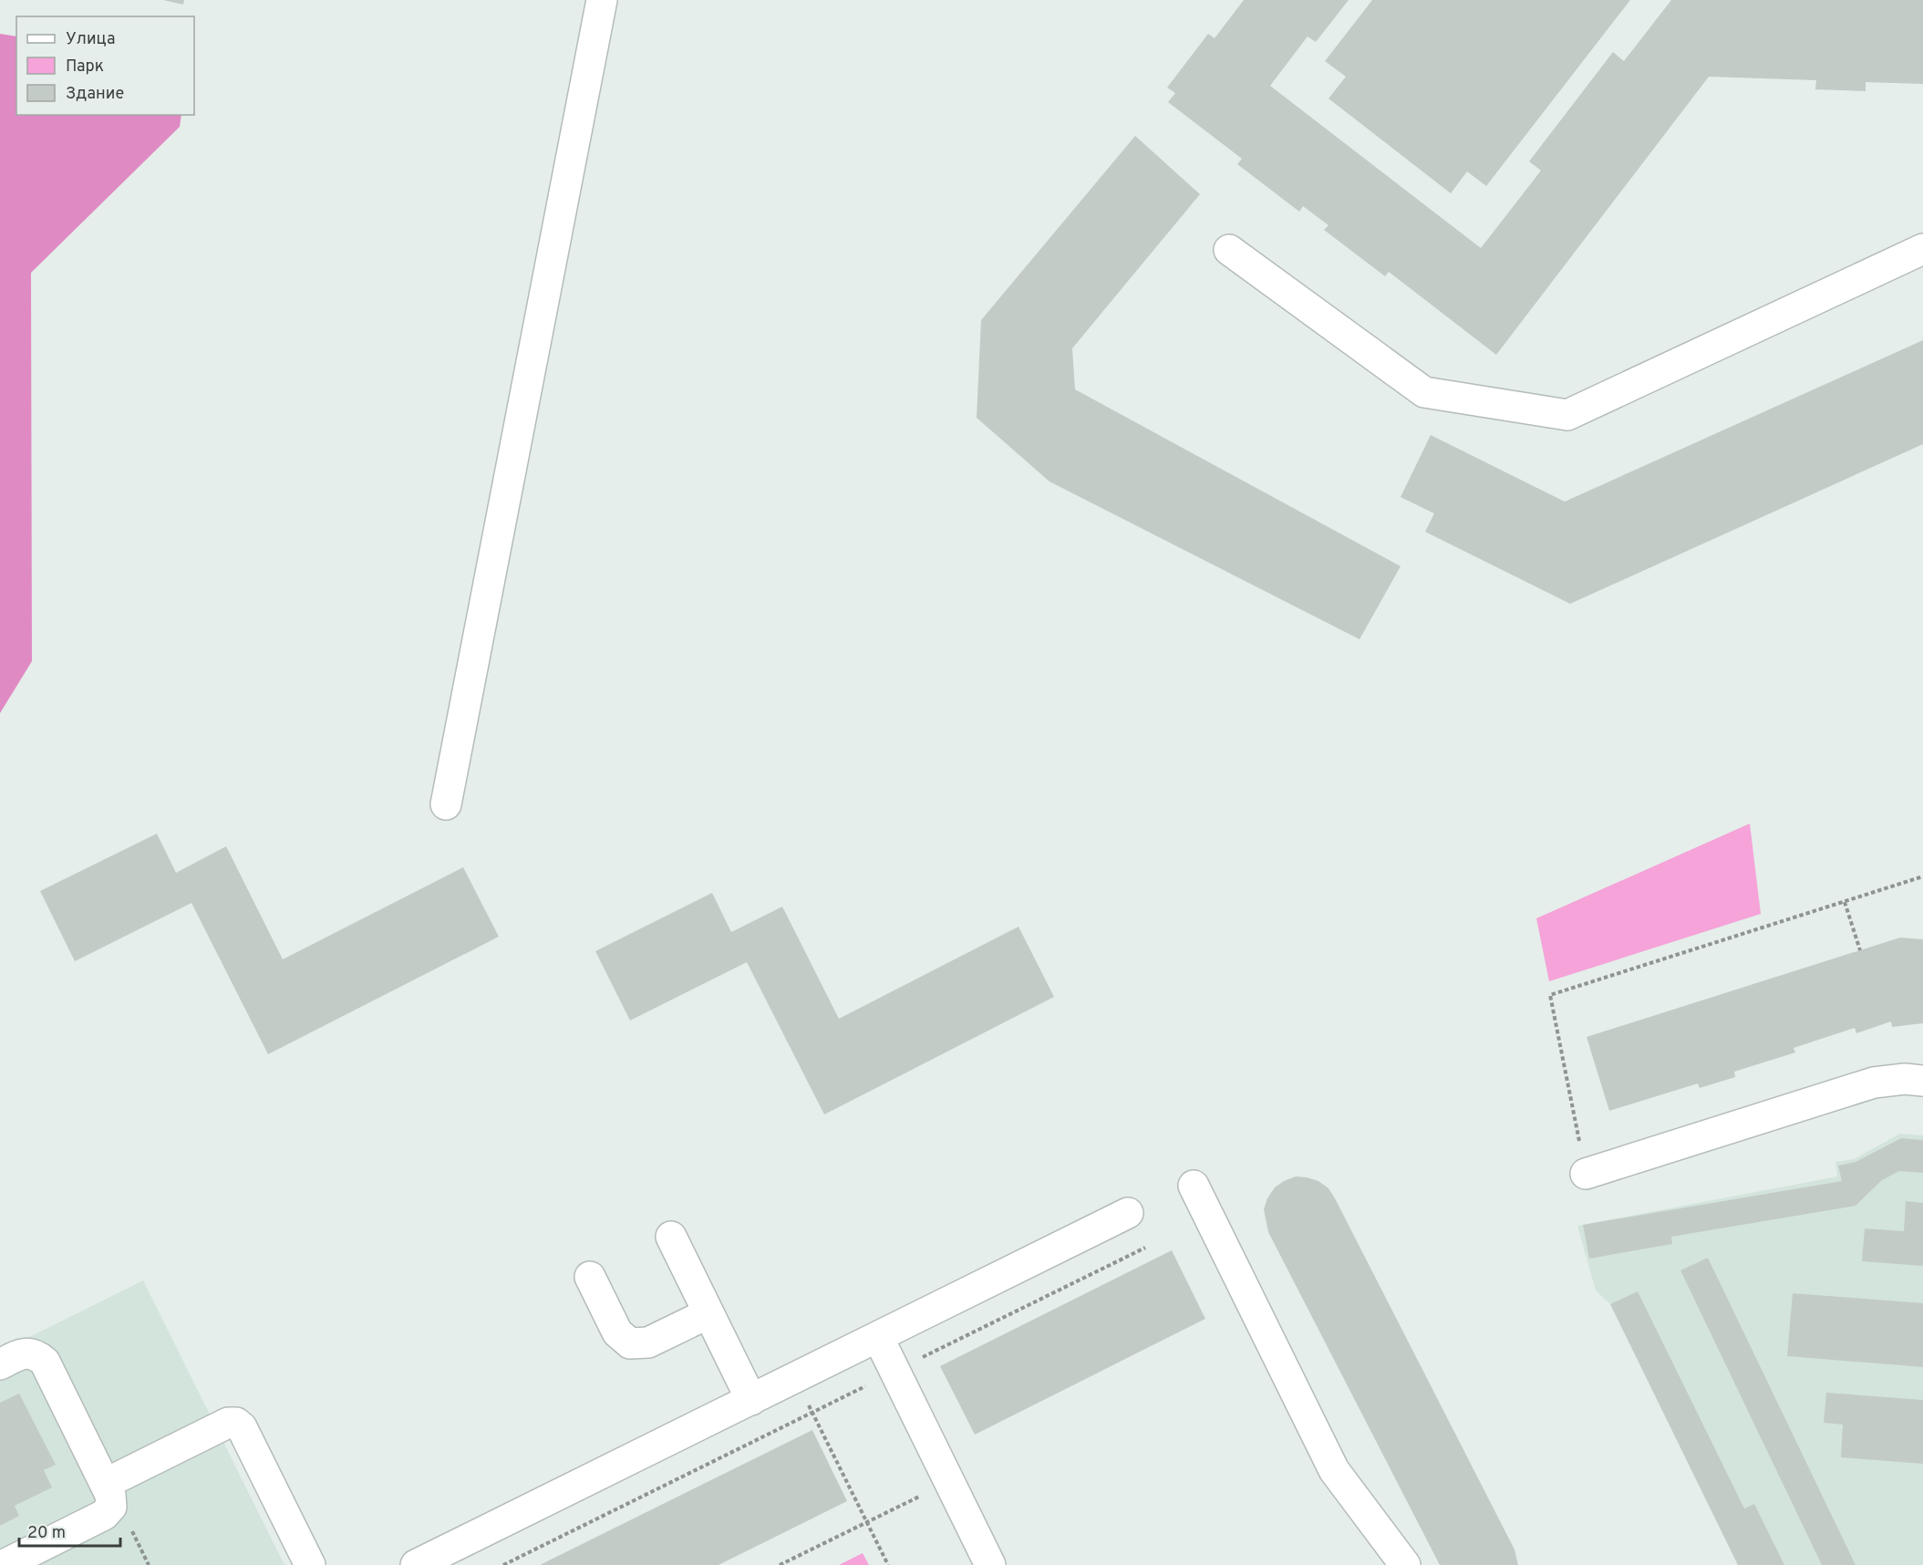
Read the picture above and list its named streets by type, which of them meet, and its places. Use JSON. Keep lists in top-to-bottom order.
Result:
{
  "legend": ["Улица", "Парк", "Здание"],
  "scale_bar": "20 m"
}
